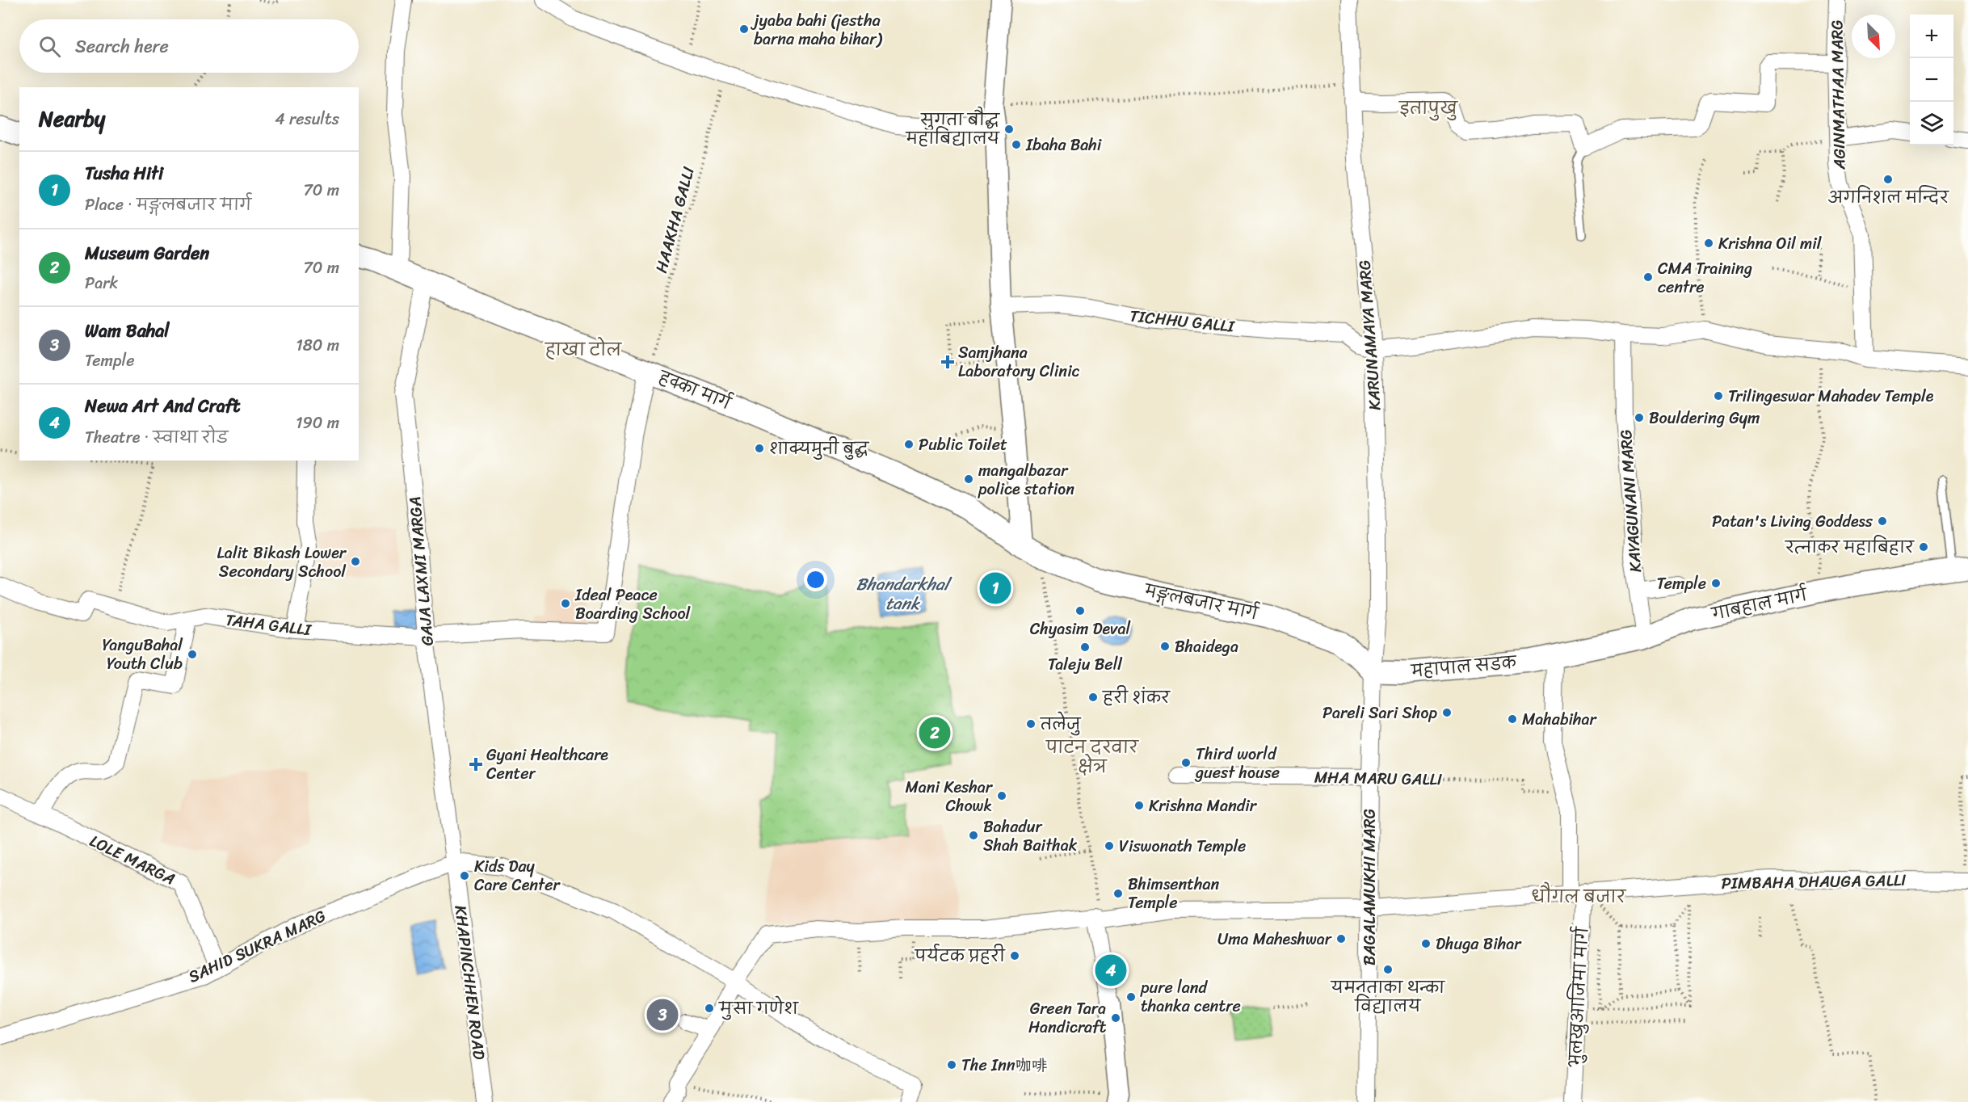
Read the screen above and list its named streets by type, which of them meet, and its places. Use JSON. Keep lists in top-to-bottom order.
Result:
{
  "streets": {
    "main road": [
      "हक्का मार्ग",
      "मङ्गलबजार मार्ग",
      "गाबहाल मार्ग",
      "महापाल सडक"
    ],
    "street": [
      "AGINMATHAA MARG",
      "TICHHU GALLI",
      "KARUNAMAYA MARG",
      "KAYAGUNANI MARG",
      "GAJA LAXMI MARGA",
      "TAHA GALLI",
      "MHA MARU GALLI",
      "LOLE MARGA",
      "PIMBAHA DHAUGA GALLI",
      "BAGALAMUKHI MARG",
      "SAHID SUKRA MARG",
      "KHAPINCHHEN ROAD",
      "भुलखुआजिमा मार्ग"
    ],
    "path": ["HAAKHA GALLI"]
  },
  "crossings": [
    ["HAAKHA GALLI", "हक्का मार्ग"],
    ["HAAKHA GALLI", "TAHA GALLI"],
    ["TICHHU GALLI", "KARUNAMAYA MARG"],
    ["KARUNAMAYA MARG", "मङ्गलबजार मार्ग"],
    ["KARUNAMAYA MARG", "महापाल सडक"],
    ["KARUNAMAYA MARG", "BAGALAMUKHI MARG"],
    ["हक्का मार्ग", "GAJA LAXMI MARGA"],
    ["हक्का मार्ग", "मङ्गलबजार मार्ग"],
    ["हक्का मार्ग", "TAHA GALLI"],
    ["KAYAGUNANI MARG", "गाबहाल मार्ग"],
    ["GAJA LAXMI MARGA", "TAHA GALLI"],
    ["GAJA LAXMI MARGA", "SAHID SUKRA MARG"],
    ["GAJA LAXMI MARGA", "KHAPINCHHEN ROAD"],
    ["मङ्गलबजार मार्ग", "महापाल सडक"],
    ["मङ्गलबजार मार्ग", "BAGALAMUKHI MARG"],
    ["गाबहाल मार्ग", "महापाल सडक"],
    ["गाबहाल मार्ग", "भुलखुआजिमा मार्ग"],
    ["महापाल सडक", "BAGALAMUKHI MARG"],
    ["महापाल सडक", "भुलखुआजिमा मार्ग"],
    ["MHA MARU GALLI", "BAGALAMUKHI MARG"],
    ["MHA MARU GALLI", "भुलखुआजिमा मार्ग"],
    ["LOLE MARGA", "SAHID SUKRA MARG"],
    ["PIMBAHA DHAUGA GALLI", "BAGALAMUKHI MARG"],
    ["PIMBAHA DHAUGA GALLI", "भुलखुआजिमा मार्ग"],
    ["SAHID SUKRA MARG", "KHAPINCHHEN ROAD"]
  ],
  "districts": [
    "इतापुखु",
    "हाखा टोल",
    "पाटन दरवार क्षेत्र",
    "धौगल बजार"
  ],
  "water": ["Bhandarkhal tank"],
  "places": {
    "other": [
      "jyaba bahi (jestha barna maha bihar)",
      "सुगता बौद्ध महाबिद्यालय",
      "Ibaha Bahi",
      "अगनिशल मन्दिर",
      "Krishna Oil mil",
      "CMA Training centre",
      "Trilingeswar Mahadev Temple",
      "Bouldering Gym",
      "Public Toilet",
      "शाक्यमुनी बुद्ध",
      "mangalbazar police station",
      "Patan's Living Goddess",
      "रत्नाकर महाबिहार",
      "Lalit Bikash Lower Secondary School",
      "Temple",
      "Ideal Peace Boarding School",
      "Chyasim Deval",
      "Bhaidega",
      "Taleju Bell",
      "YanguBahal Youth Club",
      "हरी शंकर",
      "Pareli Sari Shop",
      "Mahabihar",
      "तलेजु",
      "Third world guest house",
      "Mani Keshar Chowk",
      "Krishna Mandir",
      "Bahadur Shah Baithak",
      "Viswonath Temple",
      "Kids Day Care Center",
      "Bhimsenthan Temple",
      "Uma Maheshwar",
      "Dhuga Bihar",
      "पर्यटक प्रहरी",
      "यमनताका थन्का विद्यालय",
      "pure land thanka centre",
      "मुसा गणेश",
      "Green Tara Handicraft",
      "The Inn咖啡"
    ],
    "health": ["Samjhana Laboratory Clinic", "Gyani Healthcare Center"]
  },
  "north": "bottom right",
  "page": {
    "map_buttons": ["+", "−"],
    "search": "Search here",
    "heading": ["Nearby", "4 results"],
    "list": [
      {
        "mark": "1",
        "name": "Tusha Hiti",
        "note": "Place · मङ्गलबजार मार्ग",
        "value": "70 m"
      },
      {
        "mark": "2",
        "name": "Museum Garden",
        "note": "Park",
        "value": "70 m"
      },
      {
        "mark": "3",
        "name": "Wam Bahal",
        "note": "Temple",
        "value": "180 m"
      },
      {
        "mark": "4",
        "name": "Newa Art And Craft",
        "note": "Theatre · स्वाथा रोड",
        "value": "190 m"
      }
    ],
    "pins": [
      "1",
      "2",
      "4",
      "3"
    ]
  }
}
